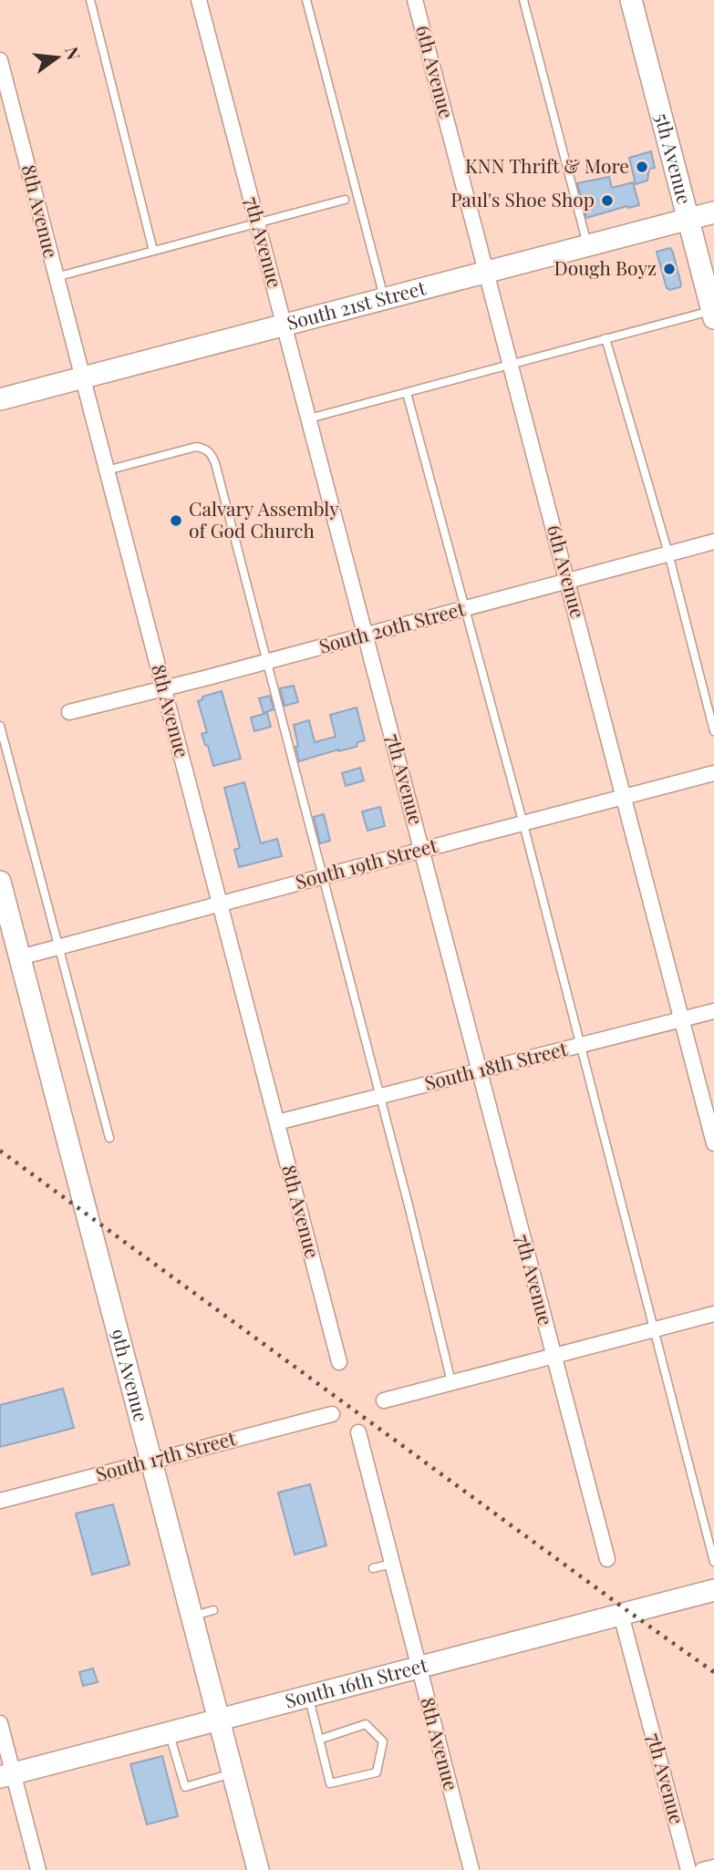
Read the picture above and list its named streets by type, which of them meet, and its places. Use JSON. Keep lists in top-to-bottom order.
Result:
{
  "streets": {
    "main road": [
      "5th Avenue",
      "South 21st Street",
      "9th Avenue",
      "South 16th Street"
    ],
    "street": [
      "6th Avenue",
      "8th Avenue",
      "7th Avenue",
      "South 20th Street",
      "South 19th Street",
      "South 18th Street",
      "South 17th Street"
    ]
  },
  "crossings": [
    ["6th Avenue", "South 21st Street"],
    ["6th Avenue", "South 20th Street"],
    ["6th Avenue", "South 19th Street"],
    ["6th Avenue", "South 18th Street"],
    ["5th Avenue", "South 21st Street"],
    ["8th Avenue", "South 21st Street"],
    ["8th Avenue", "South 20th Street"],
    ["8th Avenue", "South 19th Street"],
    ["8th Avenue", "South 18th Street"],
    ["8th Avenue", "South 16th Street"],
    ["7th Avenue", "South 21st Street"],
    ["7th Avenue", "South 20th Street"],
    ["7th Avenue", "South 19th Street"],
    ["7th Avenue", "South 18th Street"],
    ["7th Avenue", "South 16th Street"],
    ["South 19th Street", "9th Avenue"],
    ["9th Avenue", "South 17th Street"],
    ["9th Avenue", "South 16th Street"]
  ],
  "places": [
    "KNN Thrift & More",
    "Paul's Shoe Shop",
    "Dough Boyz",
    "Calvary Assembly of God Church"
  ],
  "north": "right"
}
